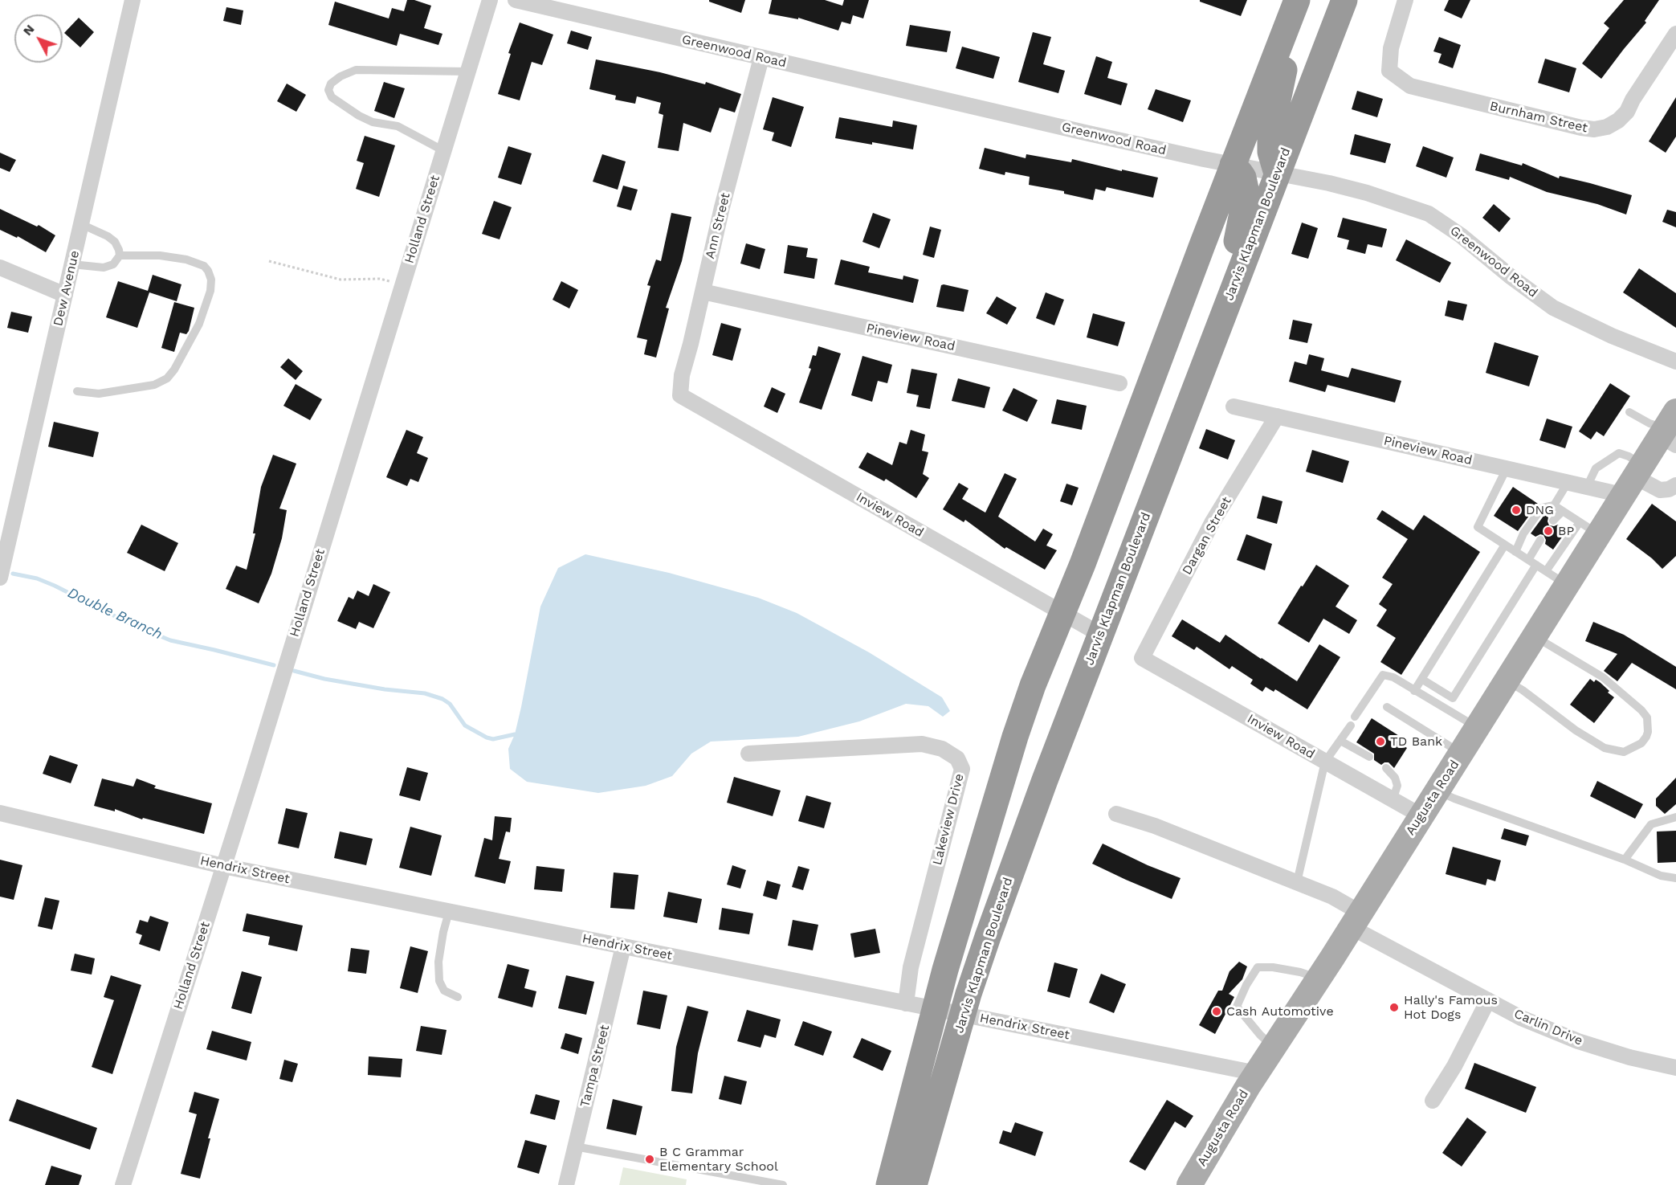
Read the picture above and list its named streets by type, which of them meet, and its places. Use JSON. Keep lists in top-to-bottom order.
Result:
{
  "streets": {
    "highway": ["Jarvis Klapman Boulevard"],
    "main road": ["Augusta Road"],
    "street": [
      "Greenwood Road",
      "Burnham Street",
      "Holland Street",
      "Ann Street",
      "Dew Avenue",
      "Pineview Road",
      "Inview Road",
      "Dargan Street",
      "Lakeview Drive",
      "Hendrix Street",
      "Carlin Drive",
      "Tampa Street"
    ]
  },
  "crossings": [
    ["Greenwood Road", "Jarvis Klapman Boulevard"],
    ["Greenwood Road", "Ann Street"],
    ["Holland Street", "Hendrix Street"],
    ["Jarvis Klapman Boulevard", "Inview Road"],
    ["Jarvis Klapman Boulevard", "Hendrix Street"],
    ["Ann Street", "Pineview Road"],
    ["Ann Street", "Inview Road"],
    ["Pineview Road", "Dargan Street"],
    ["Pineview Road", "Augusta Road"],
    ["Inview Road", "Dargan Street"],
    ["Inview Road", "Augusta Road"],
    ["Augusta Road", "Hendrix Street"],
    ["Augusta Road", "Carlin Drive"],
    ["Lakeview Drive", "Hendrix Street"],
    ["Hendrix Street", "Tampa Street"]
  ],
  "water": ["Double Branch"],
  "places": [
    "DNG",
    "BP",
    "TD Bank",
    "Hally's Famous Hot Dogs",
    "Cash Automotive",
    "B C Grammar Elementary School"
  ],
  "north": "top left"
}
